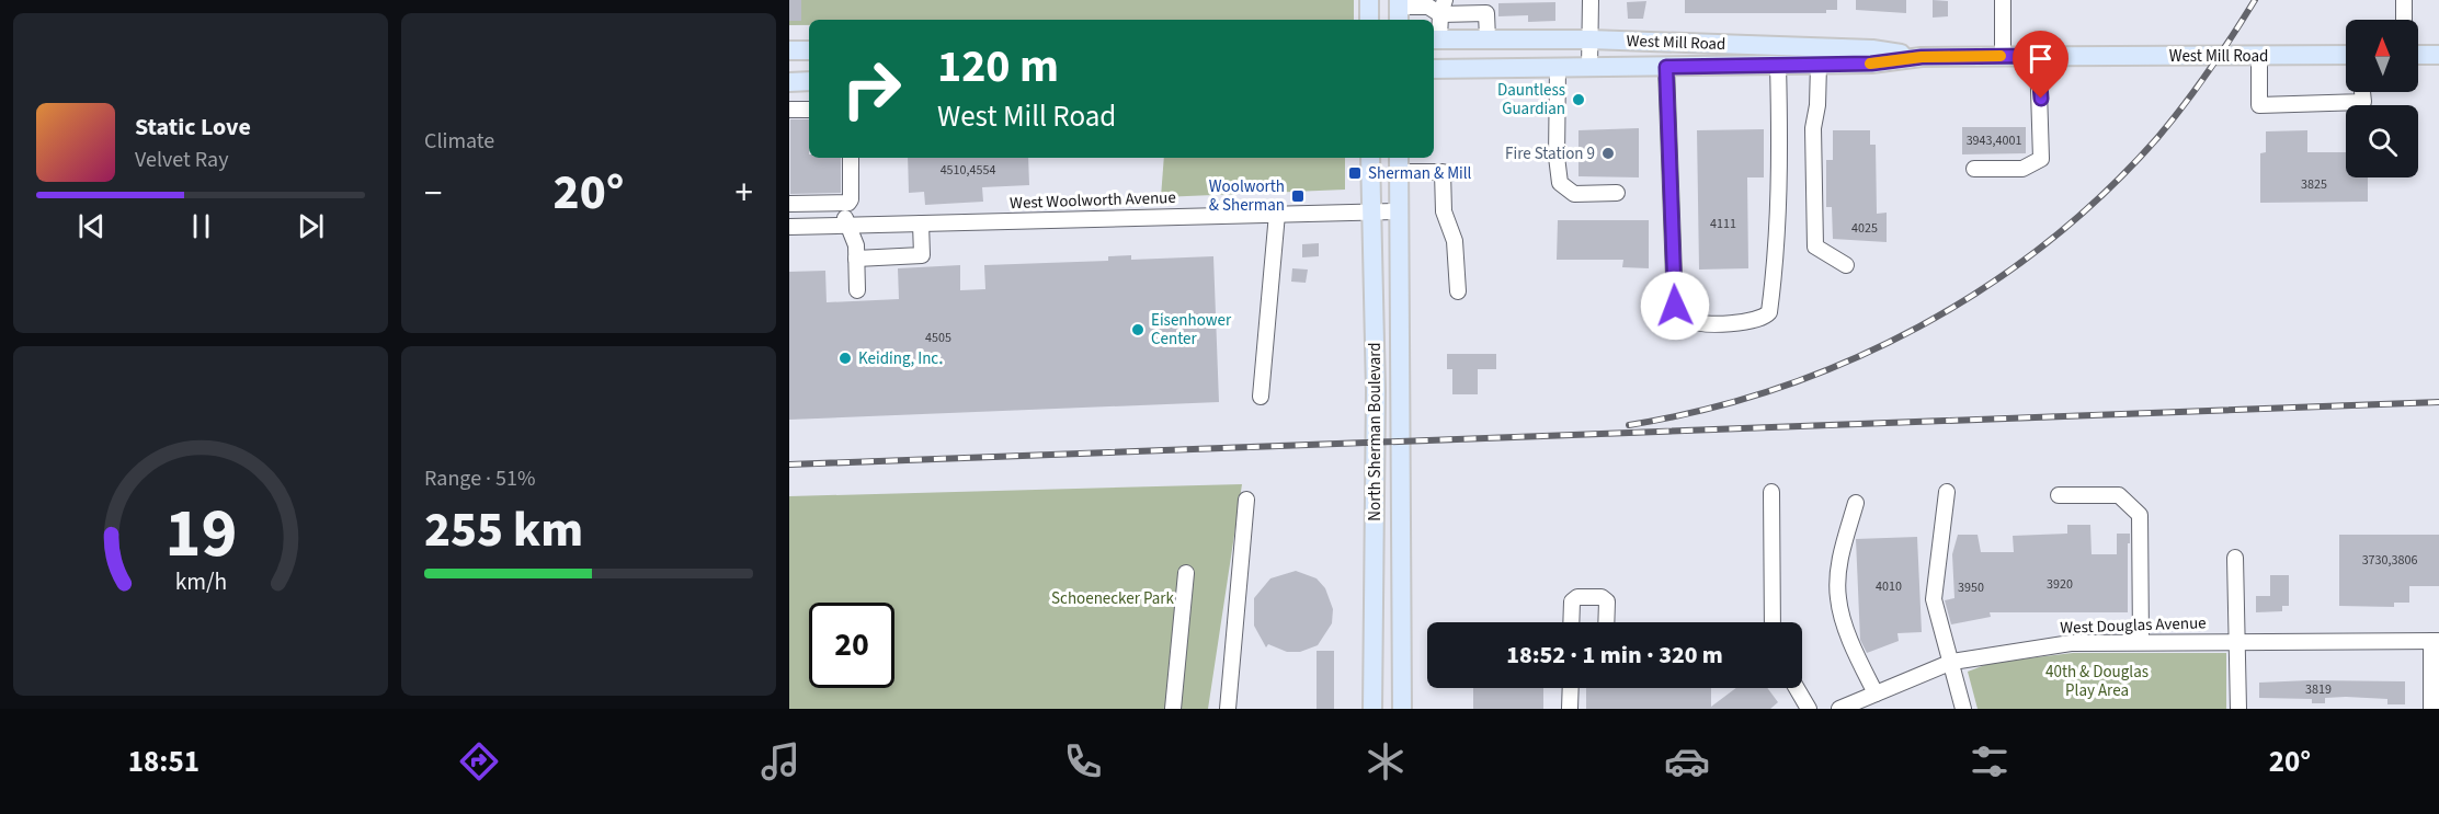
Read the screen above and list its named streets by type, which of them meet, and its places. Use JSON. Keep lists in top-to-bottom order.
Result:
{
  "streets": {
    "main road": ["West Mill Road", "North Sherman Boulevard"],
    "street": ["West Woolworth Avenue", "West Douglas Avenue"]
  },
  "crossings": [
    ["West Woolworth Avenue", "North Sherman Boulevard"]
  ],
  "parks": ["Schoenecker Park", "40th & Douglas Play Area"],
  "places": {
    "other": [
      "Dauntless Guardian",
      "Fire Station 9",
      "Eisenhower Center",
      "Keiding, Inc."
    ],
    "transit": ["Sherman & Mill", "Woolworth & Sherman"]
  },
  "house_numbers": [
    "3943,4001",
    "4510,4554",
    "3825",
    "4111",
    "4025",
    "4505",
    "3730,3806",
    "3920",
    "4010",
    "3950",
    "3819"
  ],
  "north": "top",
  "page": {
    "tile": [
      "Climate",
      ["Range · 51%", "255 km"]
    ],
    "turn": ["120 m", "West Mill Road"],
    "song": ["Static Love", "Velvet Ray"],
    "heat": ["−", "20°", "+"],
    "limit": "20",
    "trip": "18:52 · 1 min · 320 m",
    "tabs": ["18:51", "20°"],
    "gauge": ["19", "km/h"]
  }
}
